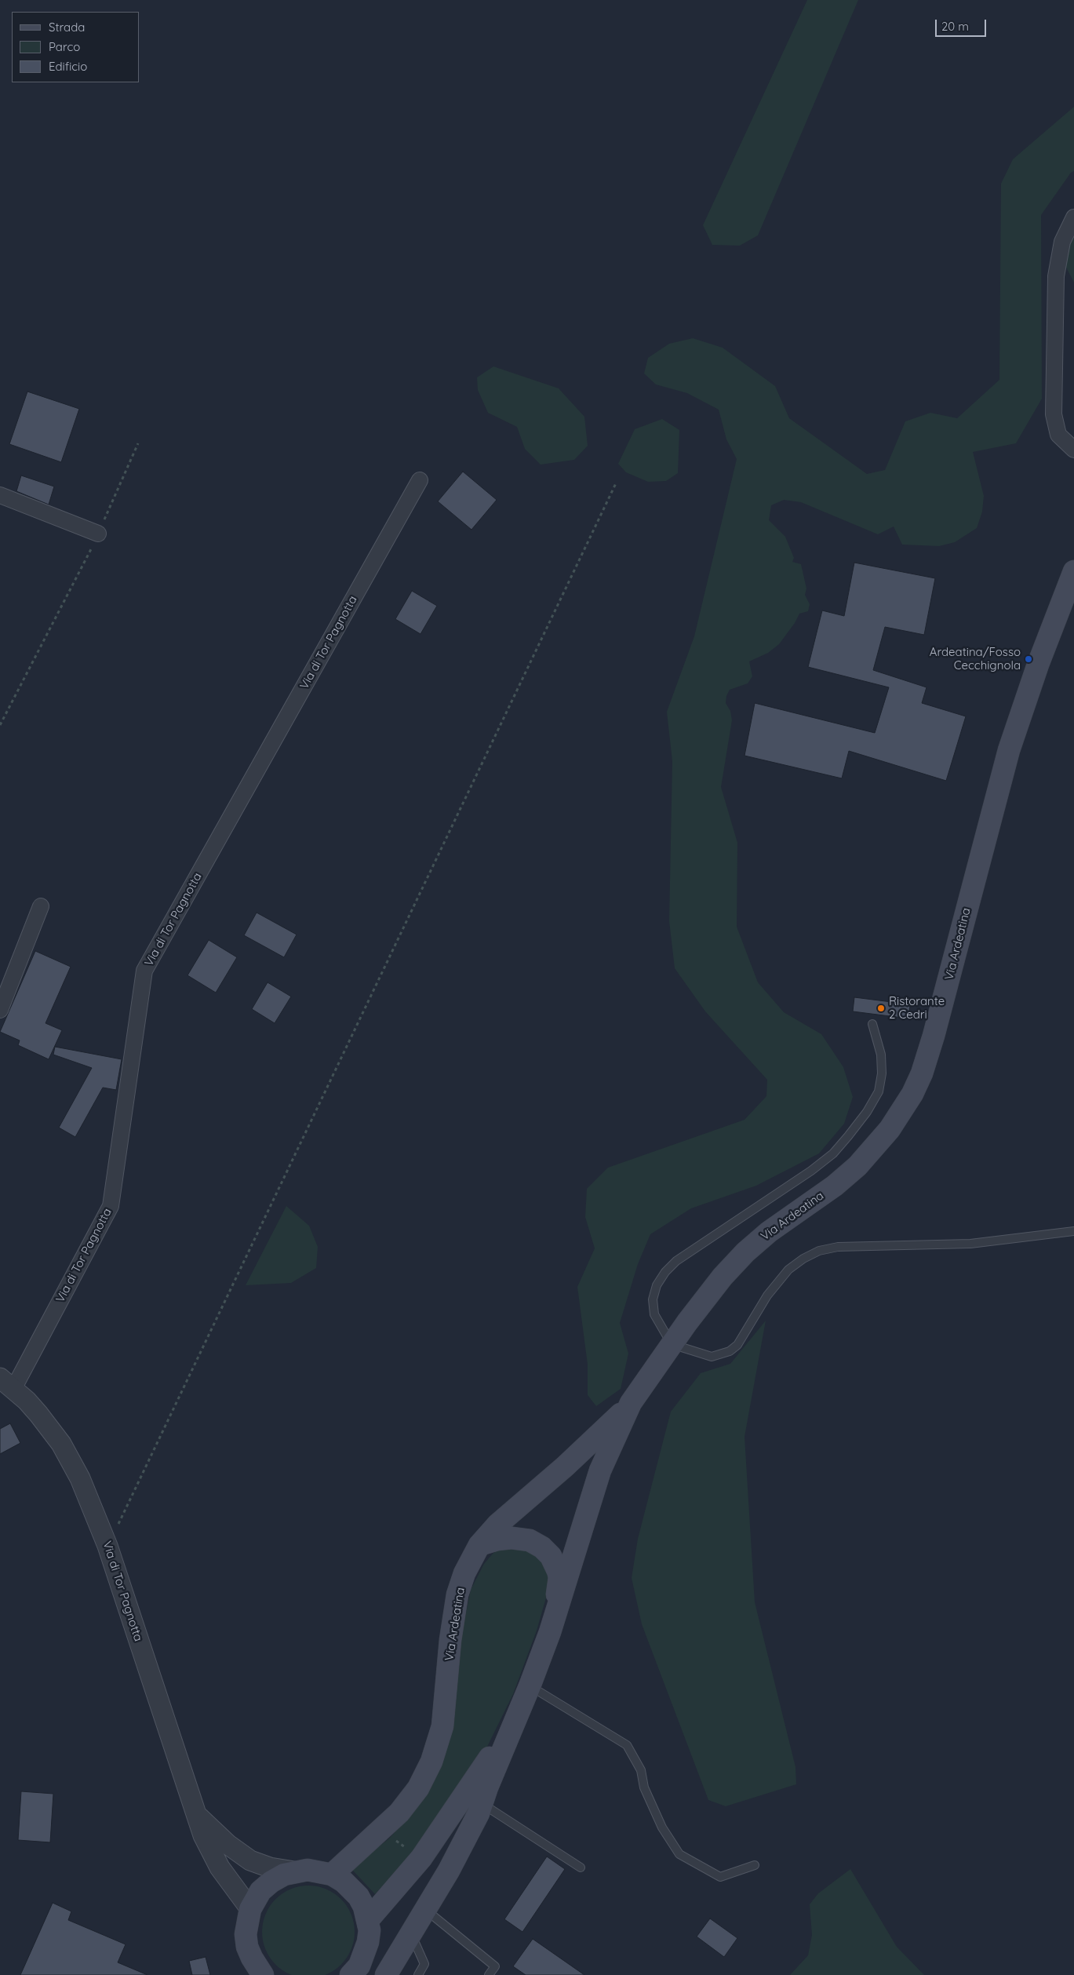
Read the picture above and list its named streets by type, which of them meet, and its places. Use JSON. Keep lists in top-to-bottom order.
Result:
{
  "streets": {
    "main road": ["Via Ardeatina"],
    "street": ["Via di Tor Pagnotta"]
  },
  "places": ["Ardeatina/Fosso Cecchignola", "Ristorante 2 Cedri"],
  "legend": ["Strada", "Parco", "Edificio"],
  "scale_bar": "20 m"
}
